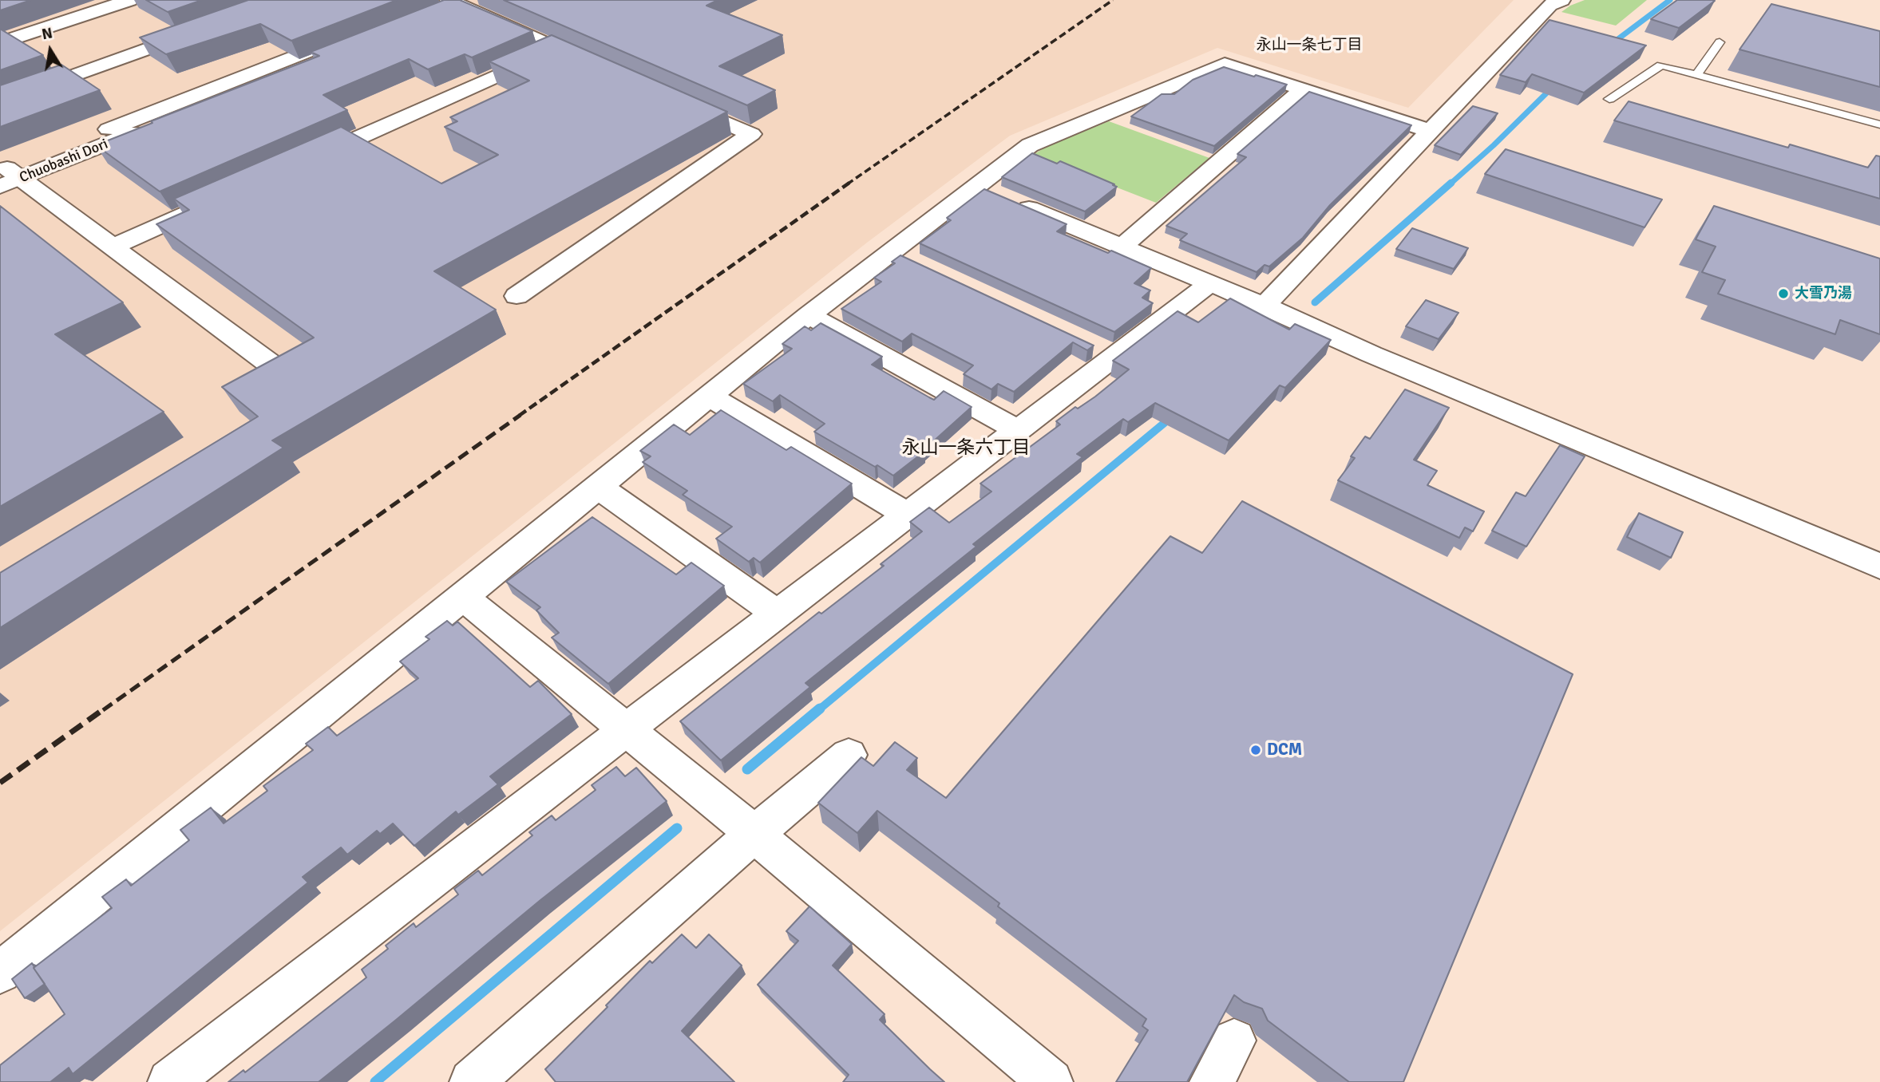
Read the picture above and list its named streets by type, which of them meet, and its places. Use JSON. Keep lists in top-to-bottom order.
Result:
{
  "streets": {
    "street": ["Chuobashi Dori"]
  },
  "districts": ["永山一条七丁目", "永山一条六丁目"],
  "places": ["大雪乃湯", "DCM"],
  "north": "top"
}
